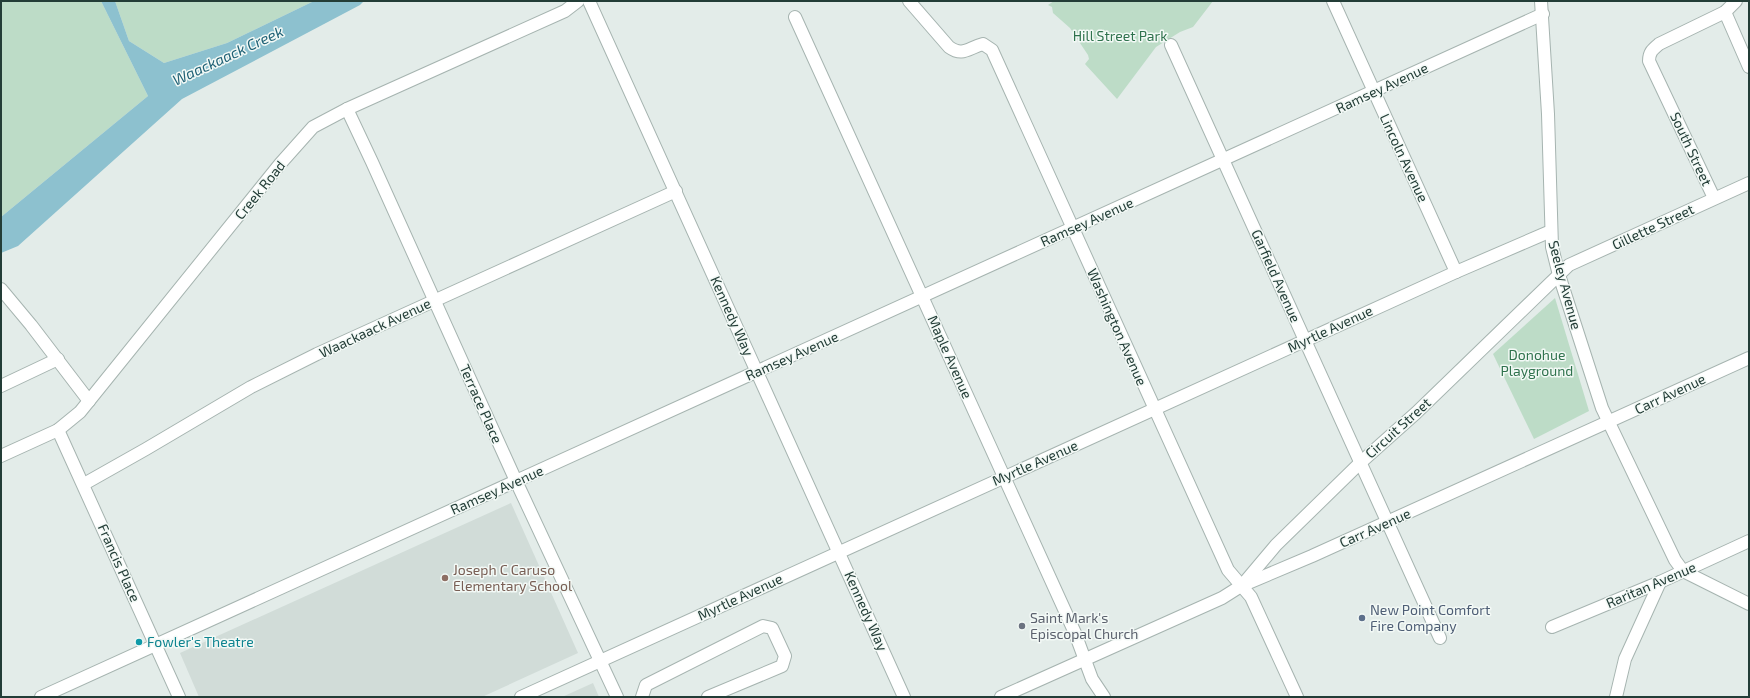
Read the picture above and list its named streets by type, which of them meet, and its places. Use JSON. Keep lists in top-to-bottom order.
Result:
{
  "streets": {
    "street": [
      "Ramsey Avenue",
      "South Street",
      "Lincoln Avenue",
      "Creek Road",
      "Gillette Street",
      "Garfield Avenue",
      "Seeley Avenue",
      "Kennedy Way",
      "Washington Avenue",
      "Waackaack Avenue",
      "Myrtle Avenue",
      "Maple Avenue",
      "Carr Avenue",
      "Terrace Place",
      "Circuit Street",
      "Francis Place",
      "Raritan Avenue"
    ]
  },
  "crossings": [
    ["Ramsey Avenue", "Lincoln Avenue"],
    ["Ramsey Avenue", "Garfield Avenue"],
    ["Ramsey Avenue", "Seeley Avenue"],
    ["Ramsey Avenue", "Kennedy Way"],
    ["Ramsey Avenue", "Washington Avenue"],
    ["Ramsey Avenue", "Maple Avenue"],
    ["Ramsey Avenue", "Terrace Place"],
    ["Ramsey Avenue", "Francis Place"],
    ["South Street", "Gillette Street"],
    ["Lincoln Avenue", "Myrtle Avenue"],
    ["Creek Road", "Terrace Place"],
    ["Creek Road", "Francis Place"],
    ["Gillette Street", "Seeley Avenue"],
    ["Gillette Street", "Circuit Street"],
    ["Garfield Avenue", "Myrtle Avenue"],
    ["Garfield Avenue", "Carr Avenue"],
    ["Garfield Avenue", "Circuit Street"],
    ["Seeley Avenue", "Myrtle Avenue"],
    ["Seeley Avenue", "Carr Avenue"],
    ["Seeley Avenue", "Circuit Street"],
    ["Seeley Avenue", "Raritan Avenue"],
    ["Kennedy Way", "Waackaack Avenue"],
    ["Kennedy Way", "Myrtle Avenue"],
    ["Washington Avenue", "Myrtle Avenue"],
    ["Washington Avenue", "Carr Avenue"],
    ["Washington Avenue", "Circuit Street"],
    ["Waackaack Avenue", "Terrace Place"],
    ["Waackaack Avenue", "Francis Place"],
    ["Myrtle Avenue", "Maple Avenue"],
    ["Myrtle Avenue", "Terrace Place"],
    ["Maple Avenue", "Carr Avenue"],
    ["Carr Avenue", "Circuit Street"]
  ],
  "water": ["Waackaack Creek"],
  "parks": ["Hill Street Park", "Donohue Playground"],
  "places": [
    "Joseph C Caruso Elementary School",
    "New Point Comfort Fire Company",
    "Saint Mark's Episcopal Church",
    "Fowler's Theatre"
  ]
}
